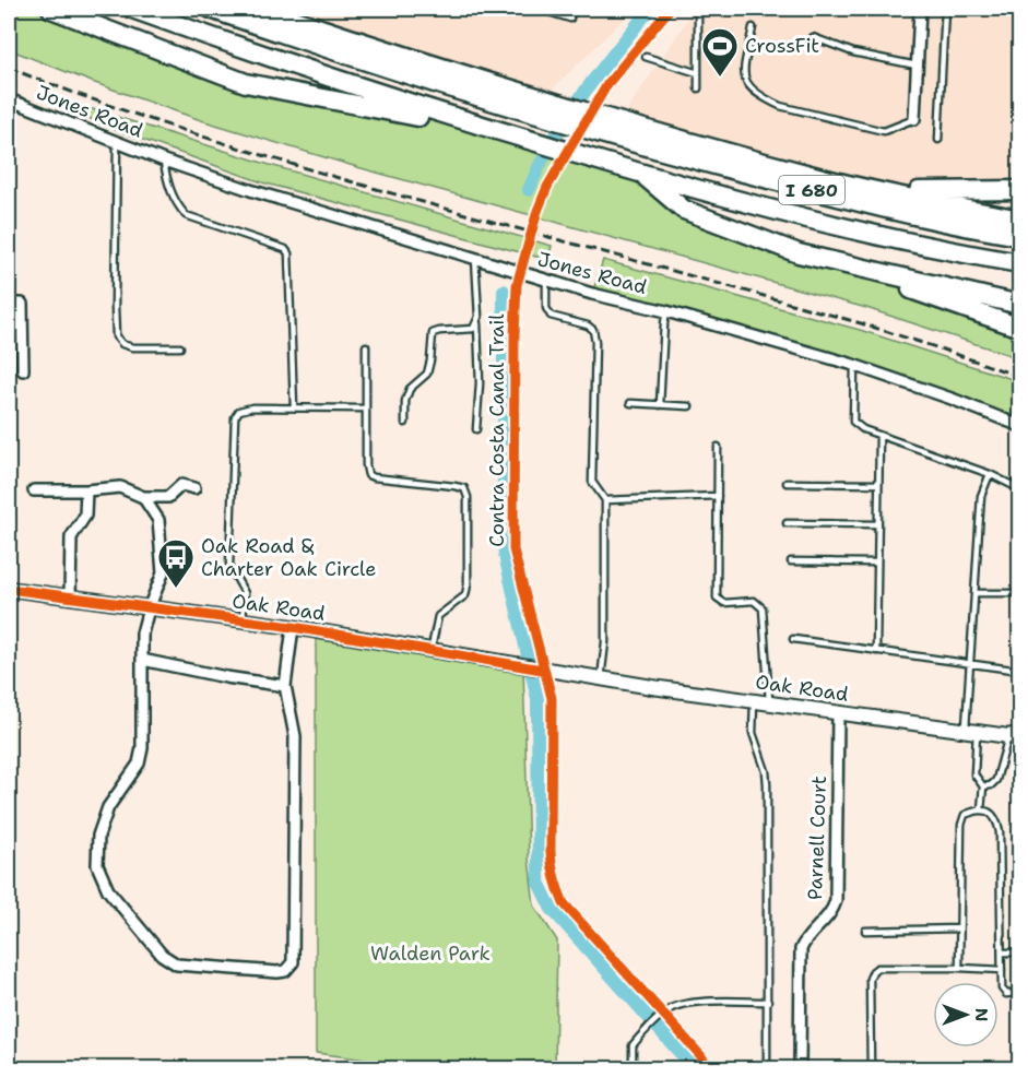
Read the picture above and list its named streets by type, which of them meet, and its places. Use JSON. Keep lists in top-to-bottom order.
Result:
{
  "streets": {
    "highway": ["I 680"],
    "main road": ["Oak Road"],
    "street": ["Jones Road", "Parnell Court"],
    "cycle path": ["Contra Costa Canal Trail"]
  },
  "crossings": [
    ["Oak Road", "Parnell Court"]
  ],
  "parks": ["Walden Park"],
  "places": {
    "sports": ["CrossFit"],
    "bus stop": ["Oak Road & Charter Oak Circle"]
  },
  "north": "right"
}
